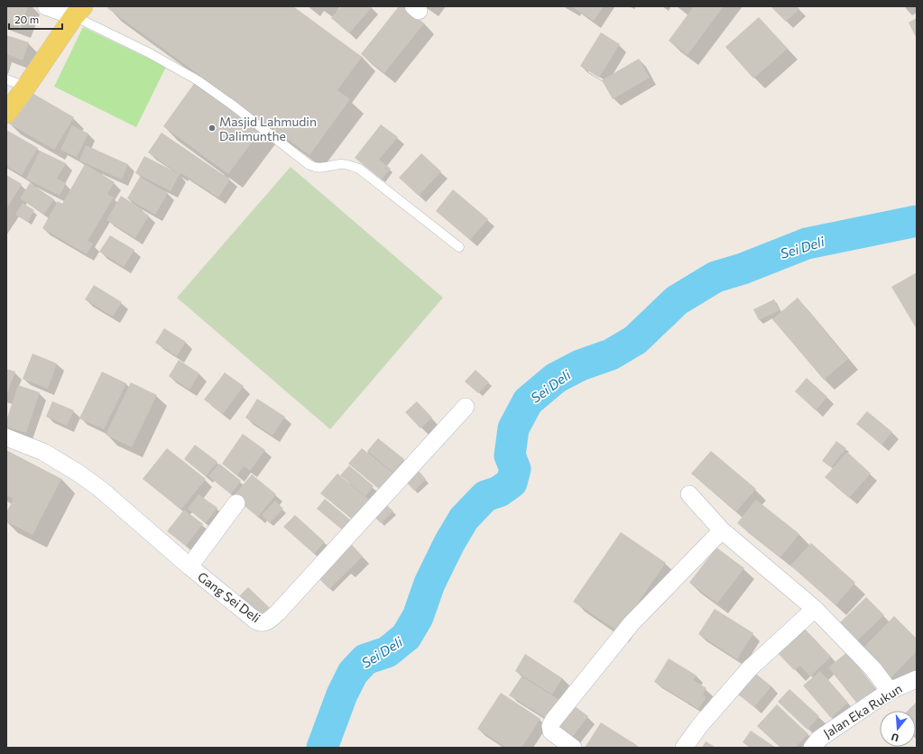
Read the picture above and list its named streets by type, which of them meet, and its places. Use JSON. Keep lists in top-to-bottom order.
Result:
{
  "streets": {
    "street": ["Gang Sei Deli", "Jalan Eka Rukun"]
  },
  "water": ["Sei Deli"],
  "places": ["Masjid Lahmudin Dalimunthe"],
  "scale_bar": "20 m",
  "north": "bottom"
}
